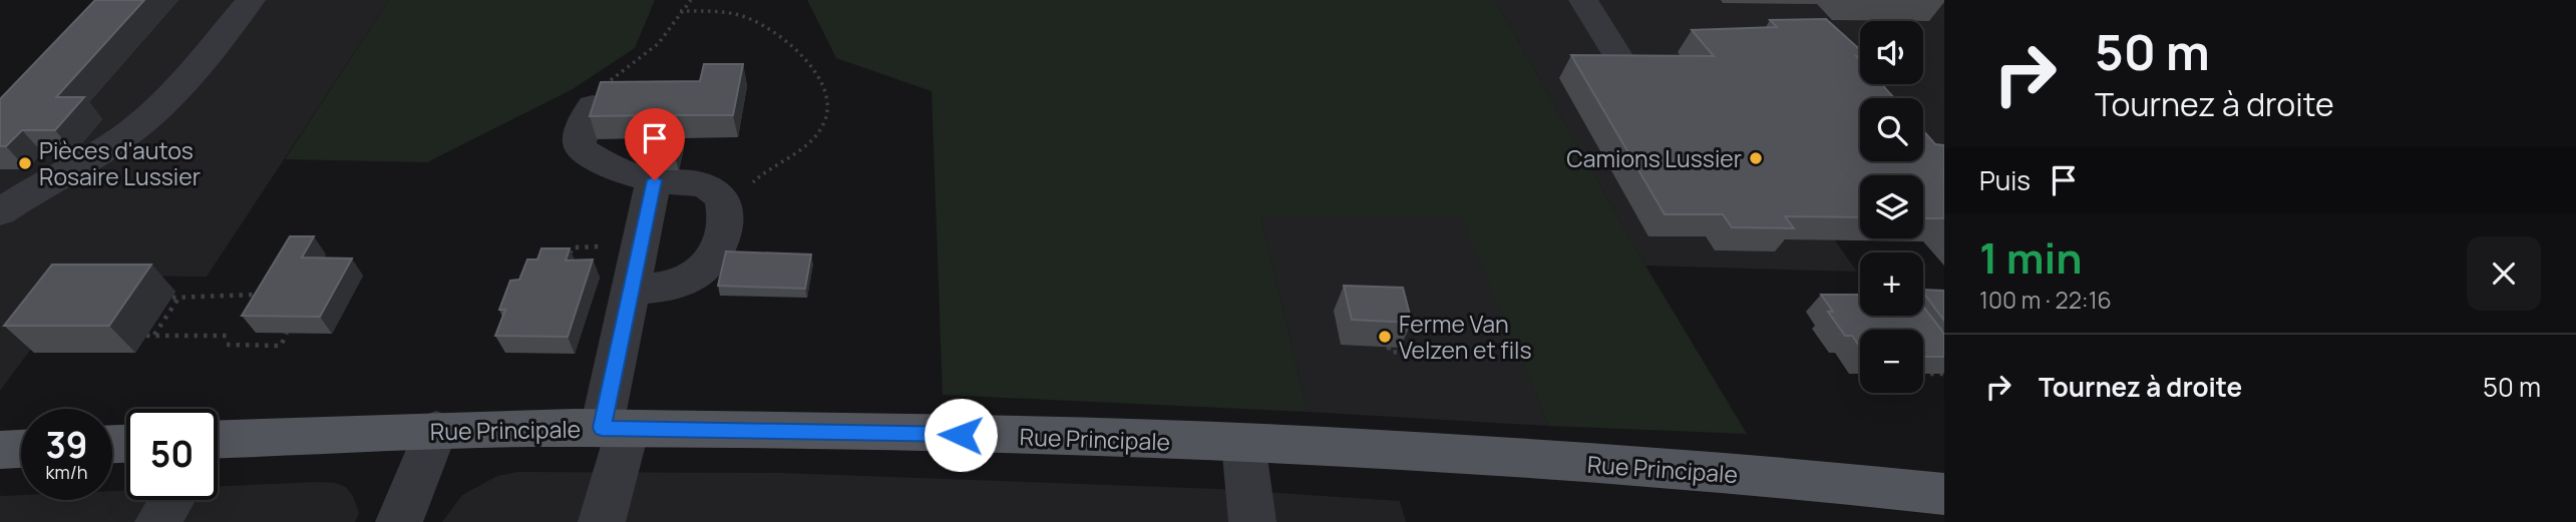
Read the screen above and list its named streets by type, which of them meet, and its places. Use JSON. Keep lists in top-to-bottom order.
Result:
{
  "streets": {
    "main road": ["Rue Principale"]
  },
  "places": ["Camions Lussier", "Pièces d'autos Rosaire Lussier", "Ferme Van Velzen et fils"],
  "page": {
    "turn": ["50 m", "Tournez à droite"],
    "map_buttons": ["+", "−"],
    "then": "Puis",
    "heading": ["1 min", "100 m · 22:16"],
    "list": [
      {
        "name": "Tournez à droite",
        "value": "50 m"
      }
    ],
    "speed": "39 km/h",
    "limit": "50"
  }
}
